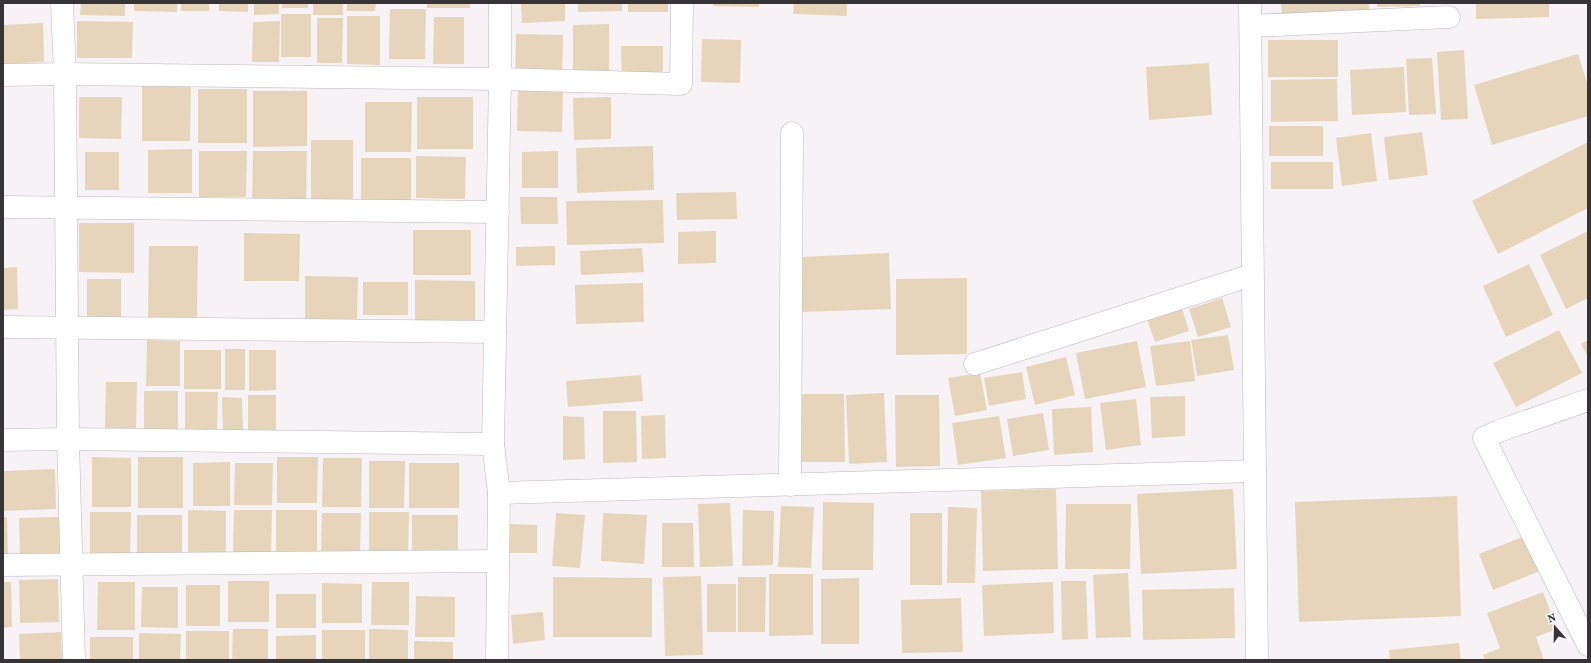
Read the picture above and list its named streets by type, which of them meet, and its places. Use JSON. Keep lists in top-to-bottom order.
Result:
{
  "north": "top"
}
